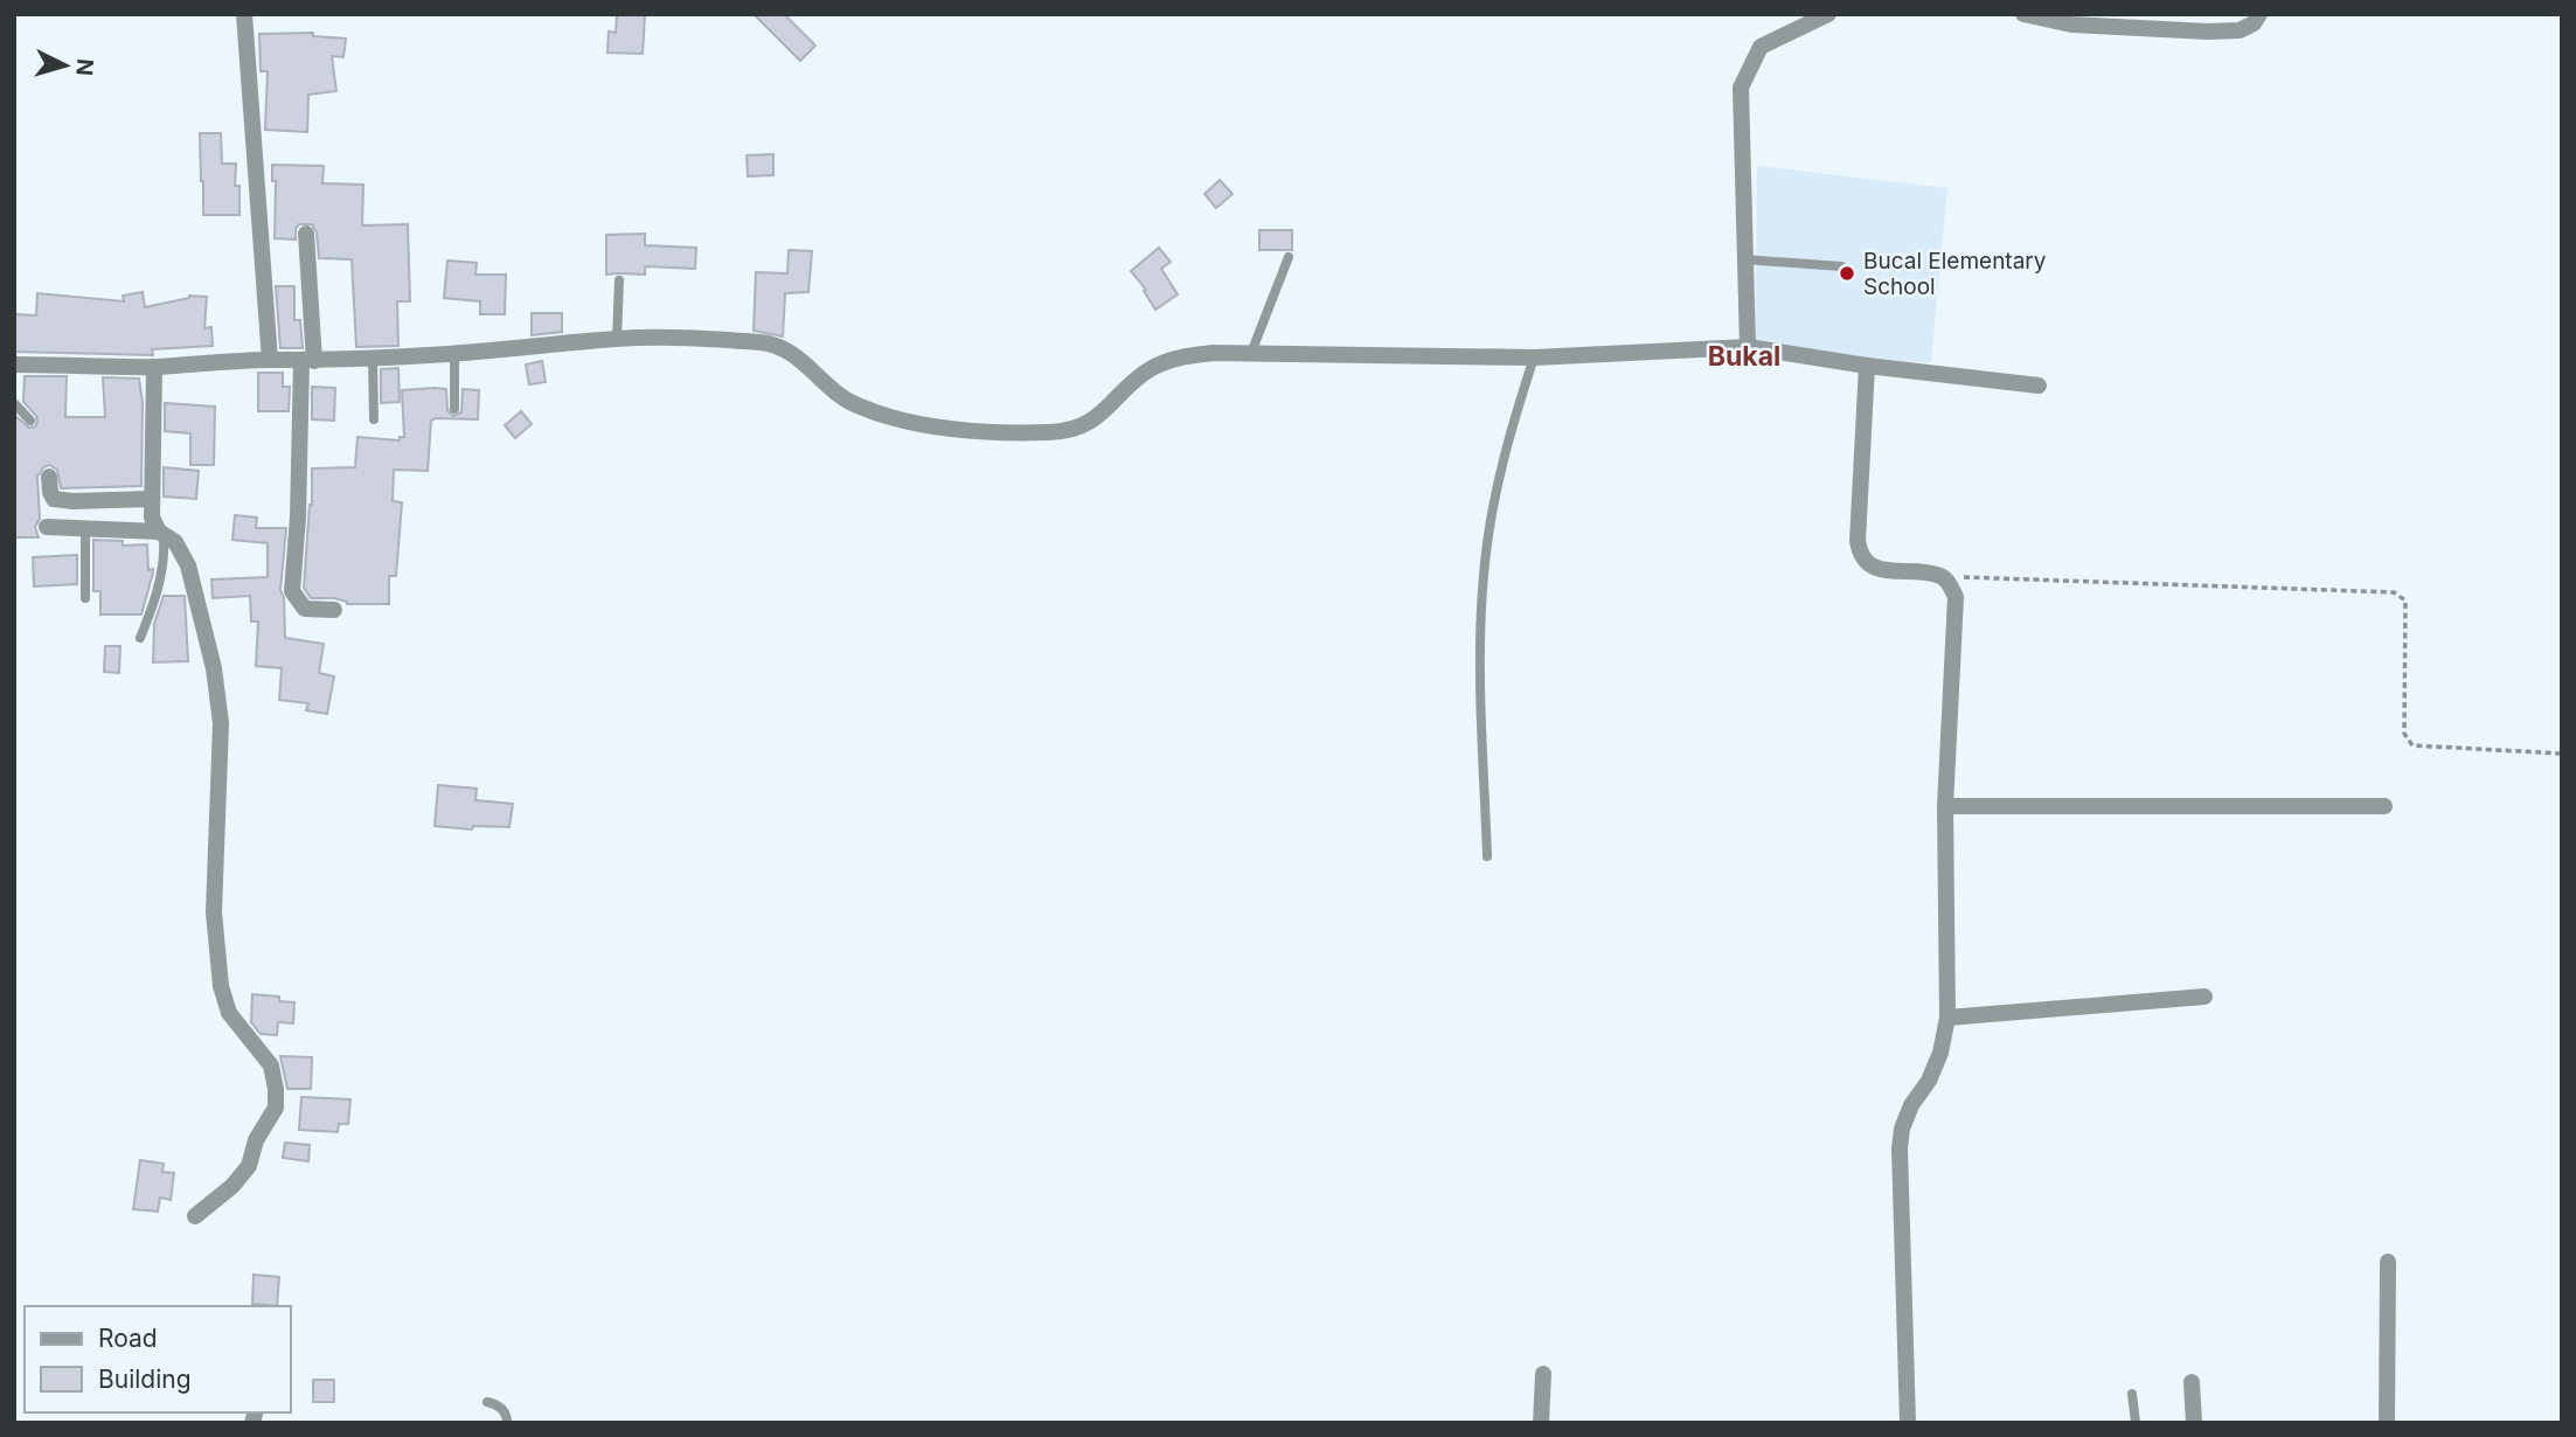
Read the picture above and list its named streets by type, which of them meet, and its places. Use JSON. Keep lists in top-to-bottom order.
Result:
{
  "districts": ["Bukal"],
  "places": ["Bucal Elementary School"],
  "legend": ["Road", "Building"],
  "north": "right"
}
